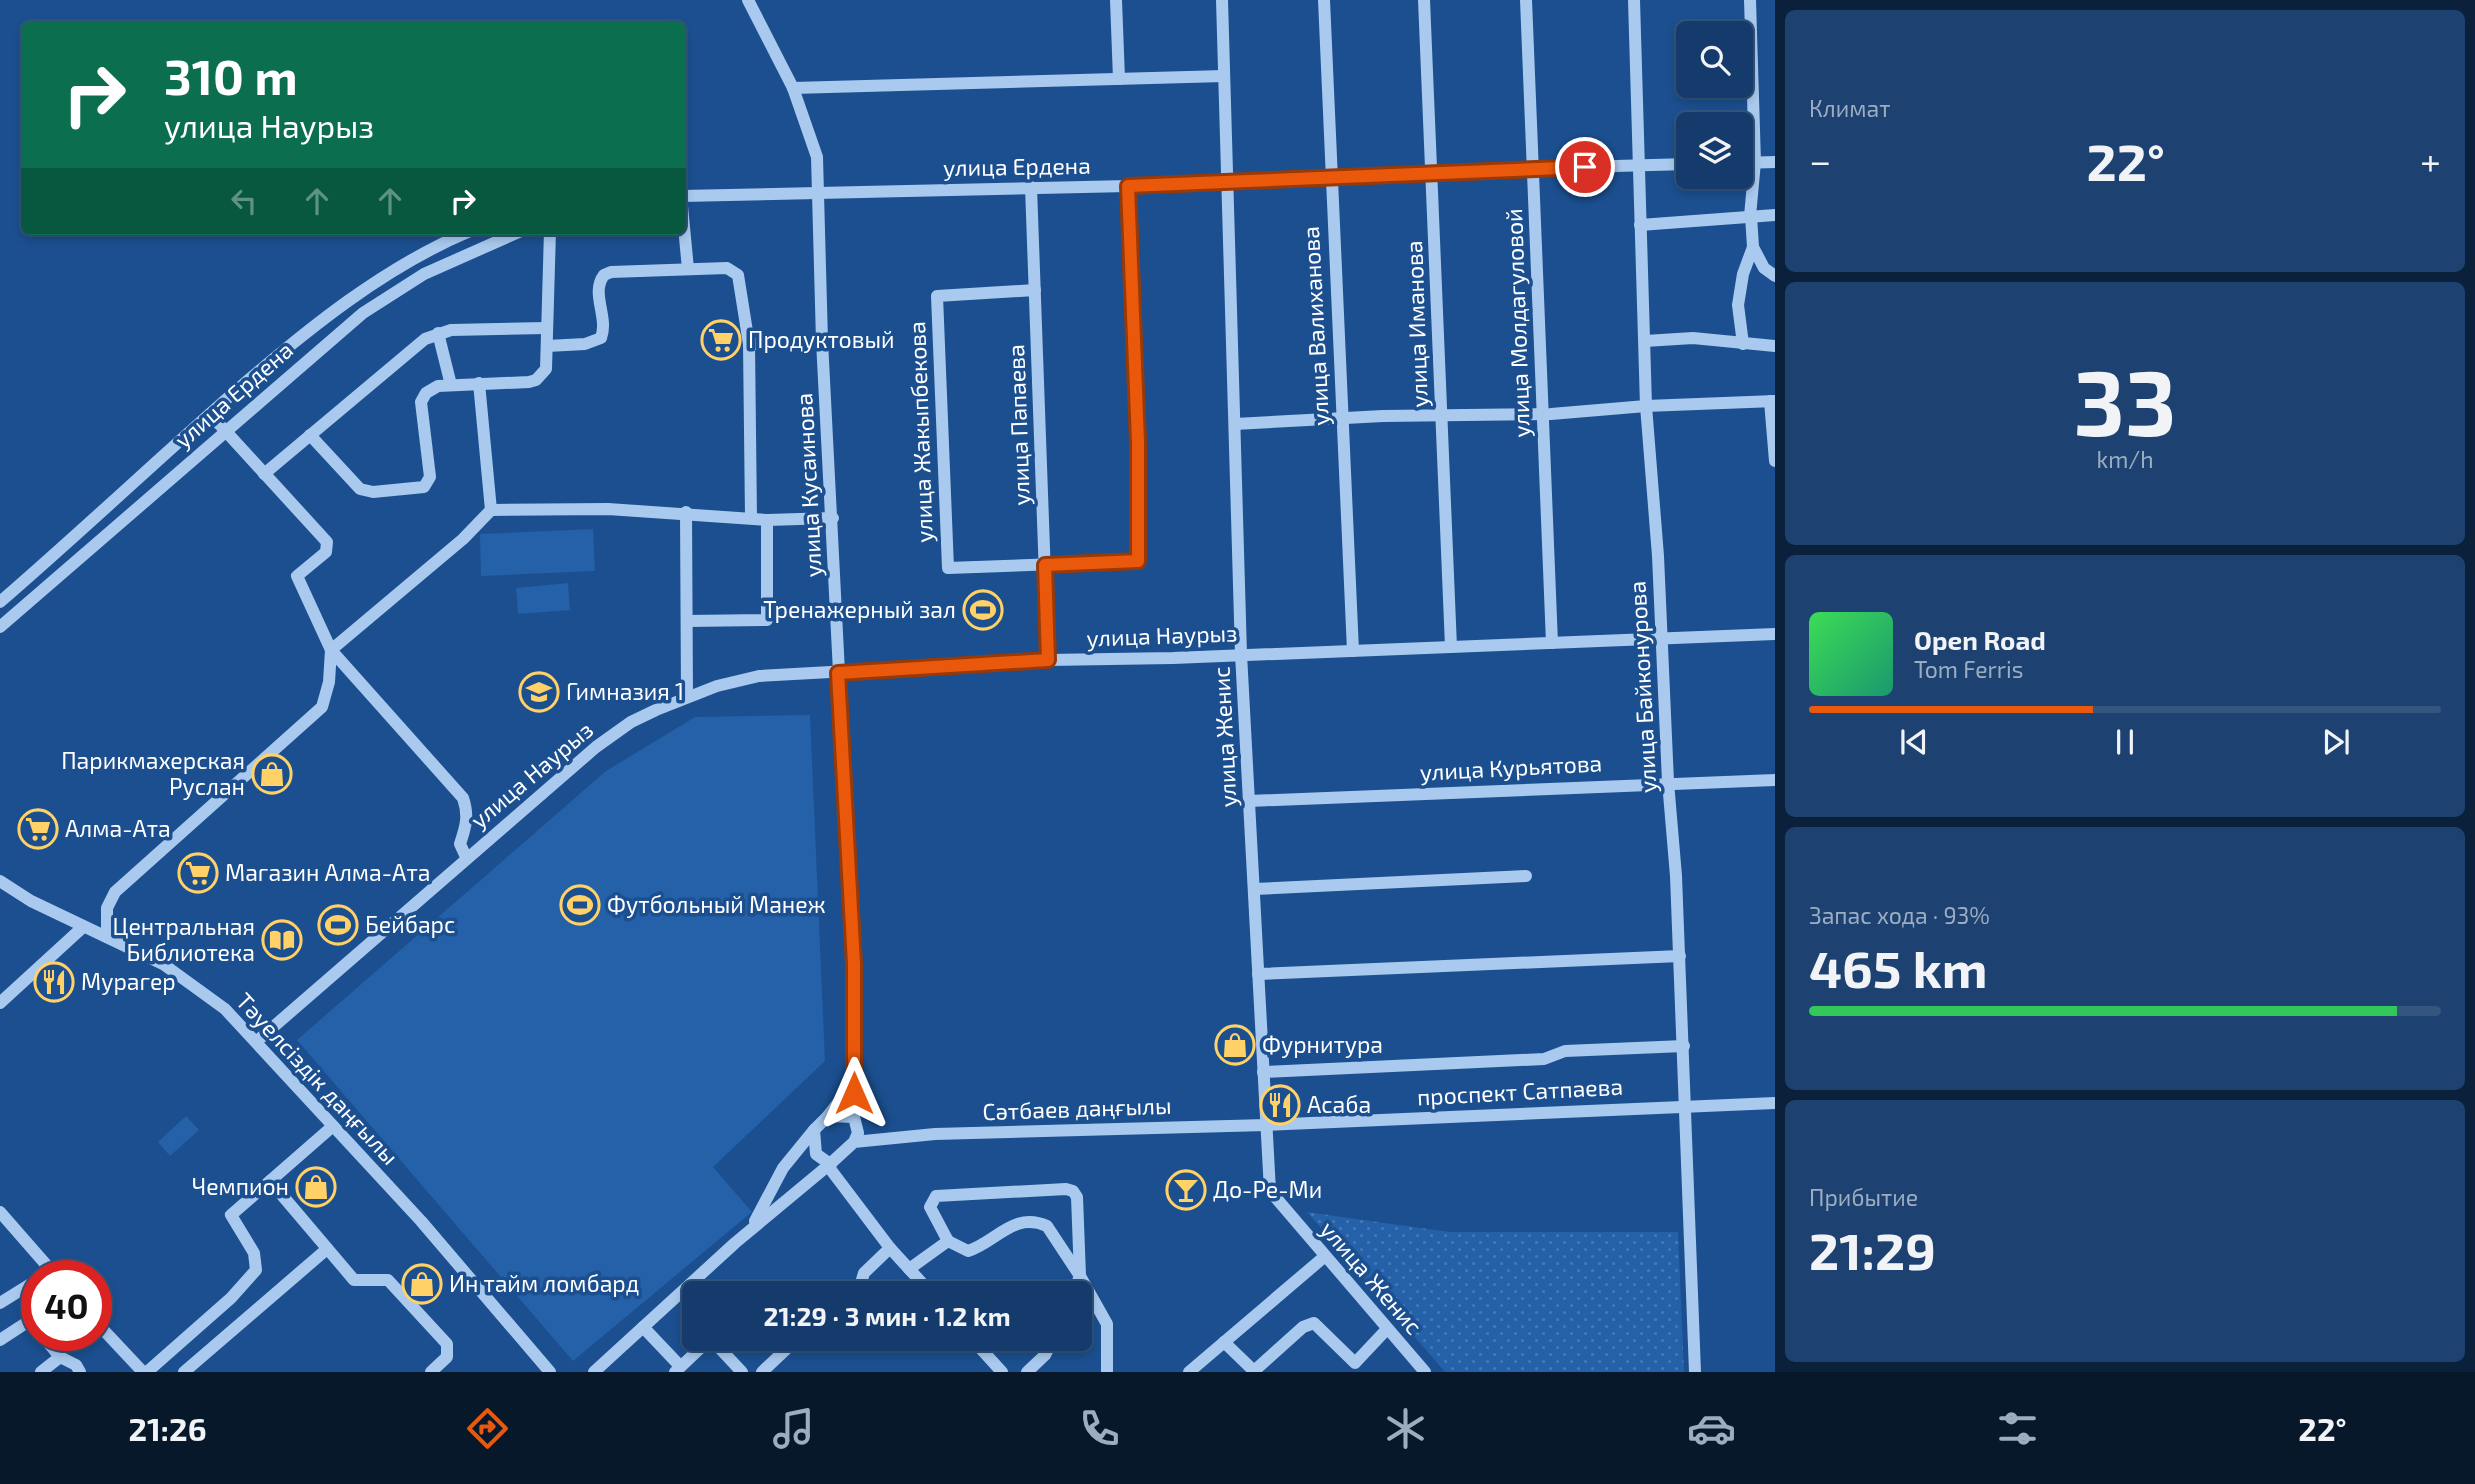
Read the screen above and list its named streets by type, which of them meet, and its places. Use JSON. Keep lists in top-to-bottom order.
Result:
{
  "streets": {
    "street": [
      "улица Ердена",
      "улица Молдагуловой",
      "улица Иманова",
      "улица Валиханова",
      "улица Папаева",
      "улица Жакыпбекова",
      "улица Кусаинова",
      "улица Наурыз",
      "улица Байконурова",
      "улица Женис",
      "улица Курьятова",
      "Тәуелсіздік даңғылы",
      "проспект Сатпаева",
      "Сәтбаев даңғылы"
    ]
  },
  "crossings": [
    ["улица Ердена", "улица Молдагуловой"],
    ["улица Ердена", "улица Иманова"],
    ["улица Ердена", "улица Валиханова"],
    ["улица Ердена", "улица Папаева"],
    ["улица Ердена", "улица Кусаинова"],
    ["улица Ердена", "улица Байконурова"],
    ["улица Ердена", "улица Женис"],
    ["улица Молдагуловой", "улица Наурыз"],
    ["улица Иманова", "улица Наурыз"],
    ["улица Валиханова", "улица Наурыз"],
    ["улица Папаева", "улица Жакыпбекова"],
    ["улица Папаева", "улица Наурыз"],
    ["улица Кусаинова", "улица Наурыз"],
    ["улица Наурыз", "улица Байконурова"],
    ["улица Наурыз", "улица Женис"],
    ["улица Наурыз", "Тәуелсіздік даңғылы"],
    ["улица Байконурова", "улица Курьятова"],
    ["улица Байконурова", "проспект Сатпаева"],
    ["улица Женис", "улица Курьятова"],
    ["улица Женис", "проспект Сатпаева"],
    ["улица Женис", "Сәтбаев даңғылы"],
    ["проспект Сатпаева", "Сәтбаев даңғылы"]
  ],
  "places": {
    "supermarket": ["Продуктовый", "Алма-Ата", "Магазин Алма-Ата"],
    "sports": ["Тренажерный зал", "Футбольный Манеж", "Бейбарс"],
    "school or university": ["Гимназия 1"],
    "shop": [
      "Парикмахерская Руслан",
      "Фурнитура",
      "Чемпион",
      "Ин тайм ломбард"
    ],
    "library": ["Центральная Библиотека"],
    "restaurant": ["Мурагер", "Асаба"],
    "bar": ["До-Ре-Ми"]
  },
  "page": {
    "tile": [
      "Климат",
      ["33", "km/h"],
      ["Запас хода · 93%", "465 km"],
      ["Прибытие", "21:29"]
    ],
    "turn": ["310 m", "улица Наурыз"],
    "heat": ["−", "22°", "+"],
    "song": ["Open Road", "Tom Ferris"],
    "limit": "40",
    "trip": "21:29 · 3 мин · 1.2 km",
    "tabs": ["21:26", "22°"]
  }
}
